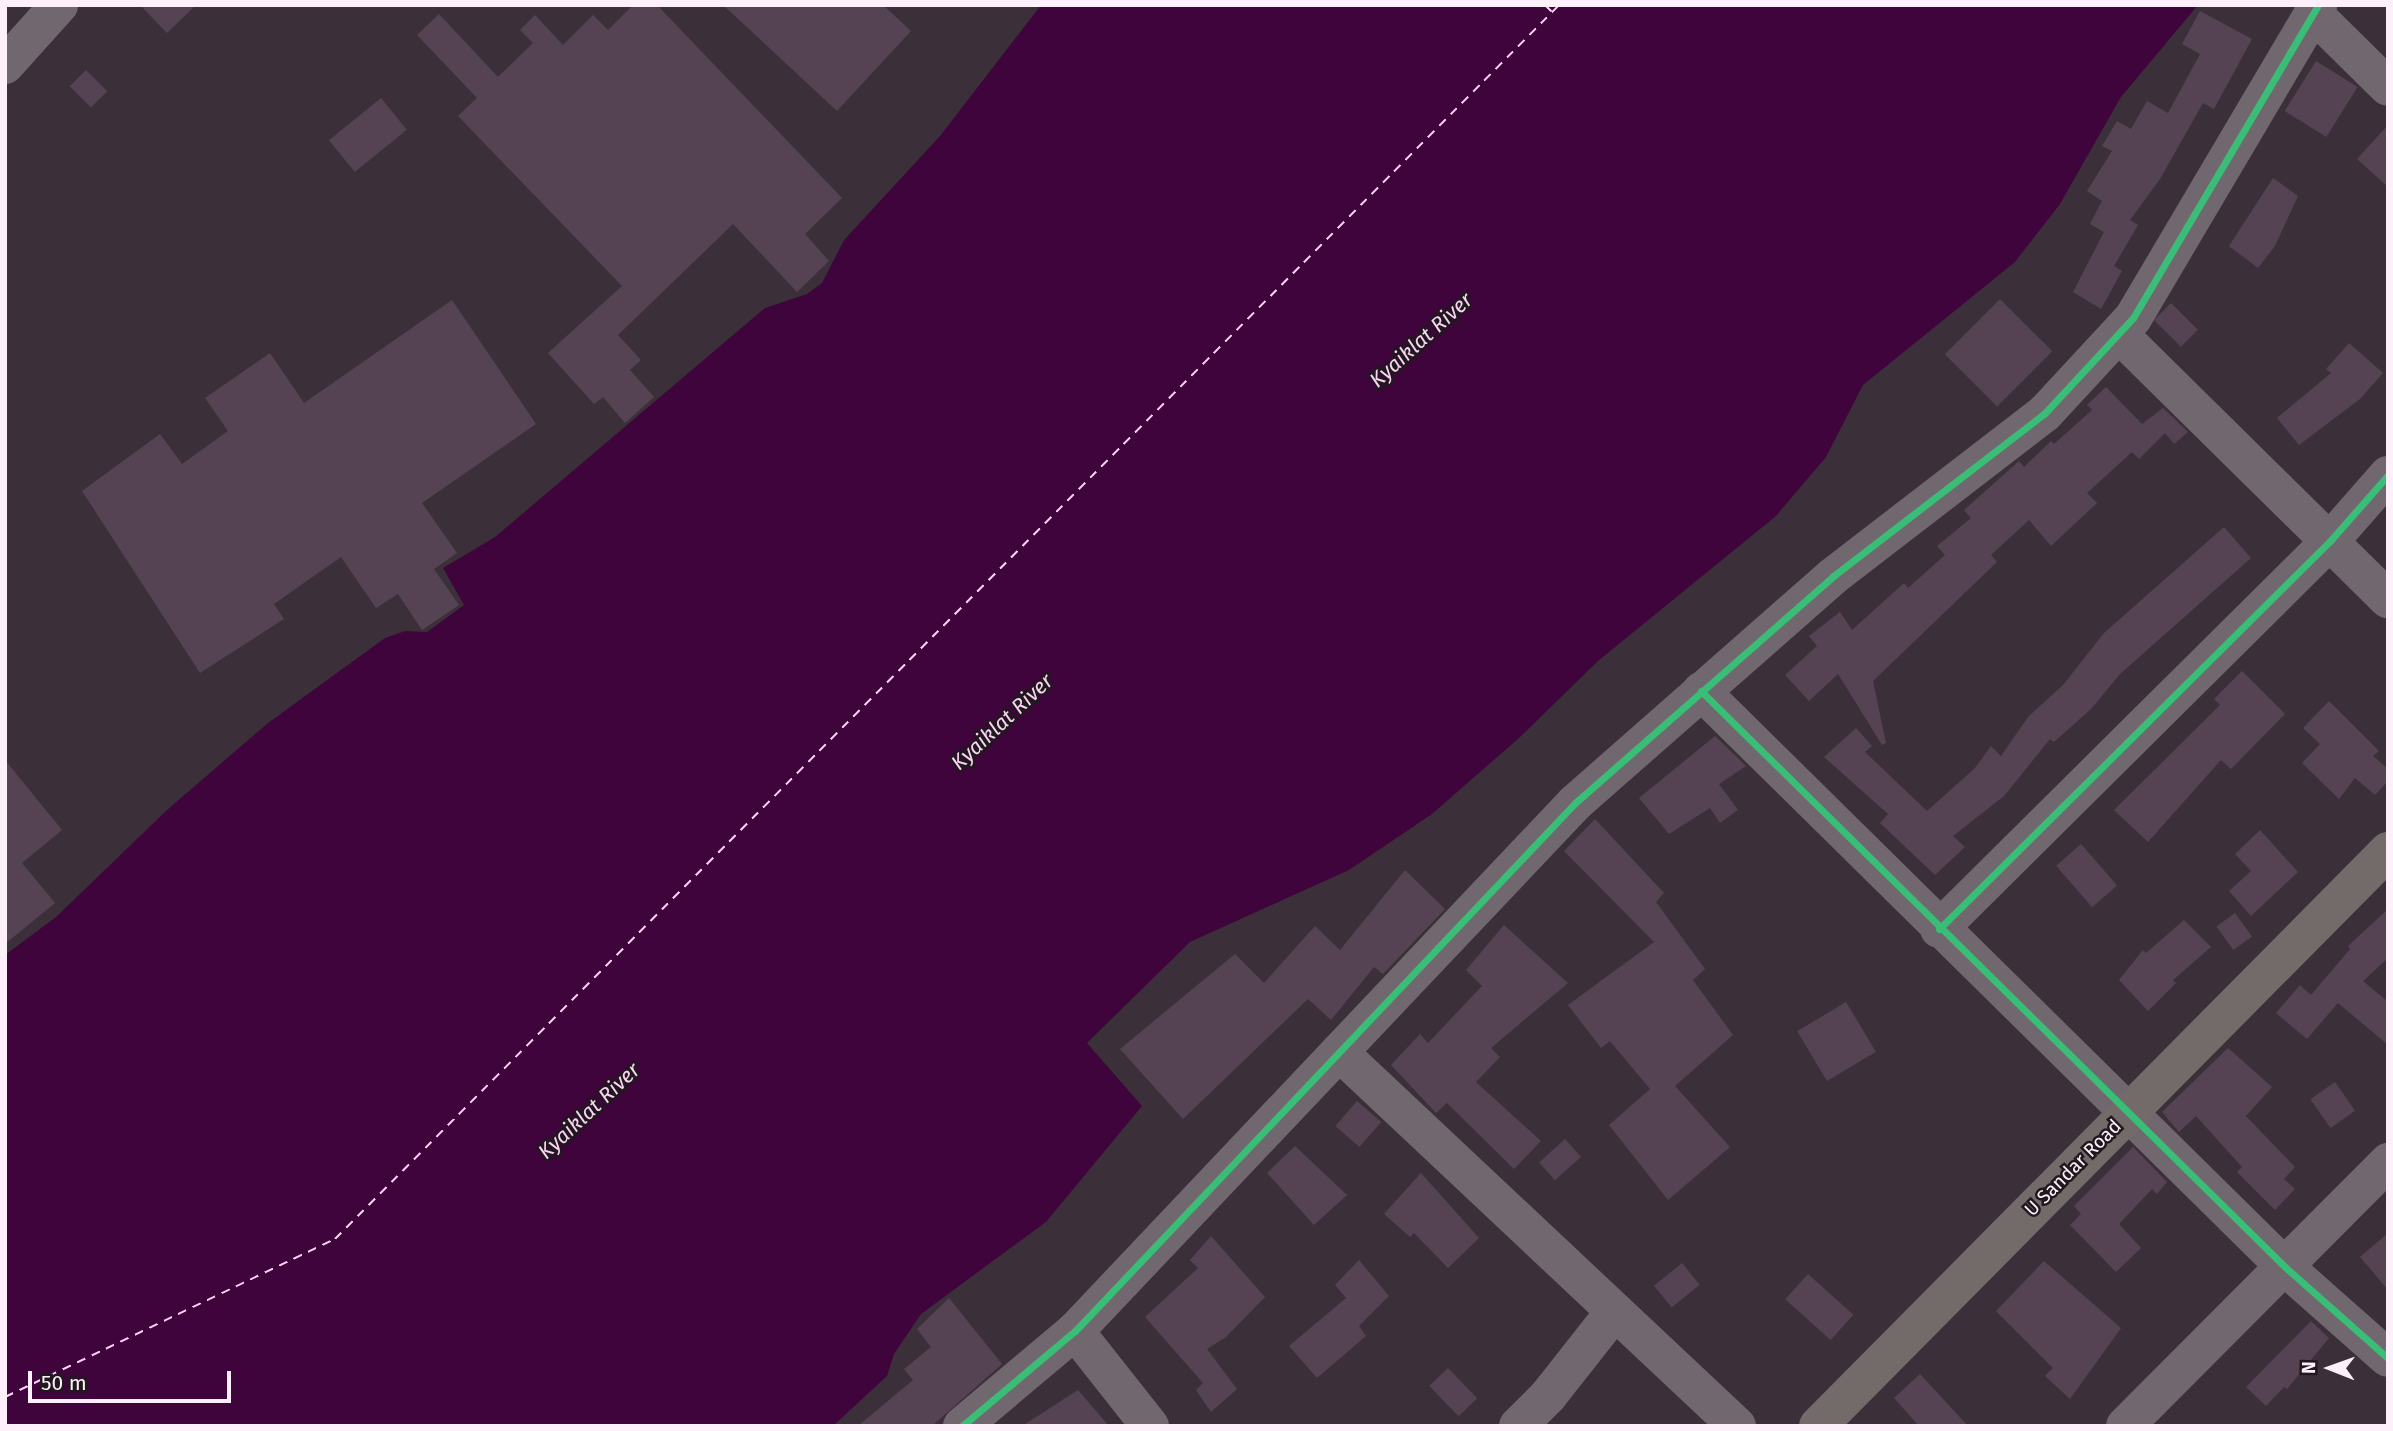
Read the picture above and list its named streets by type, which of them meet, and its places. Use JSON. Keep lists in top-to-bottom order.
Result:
{
  "streets": {
    "main road": ["U Sandar Road"]
  },
  "water": ["Kyaiklat River"],
  "scale_bar": "50 m",
  "north": "left"
}
